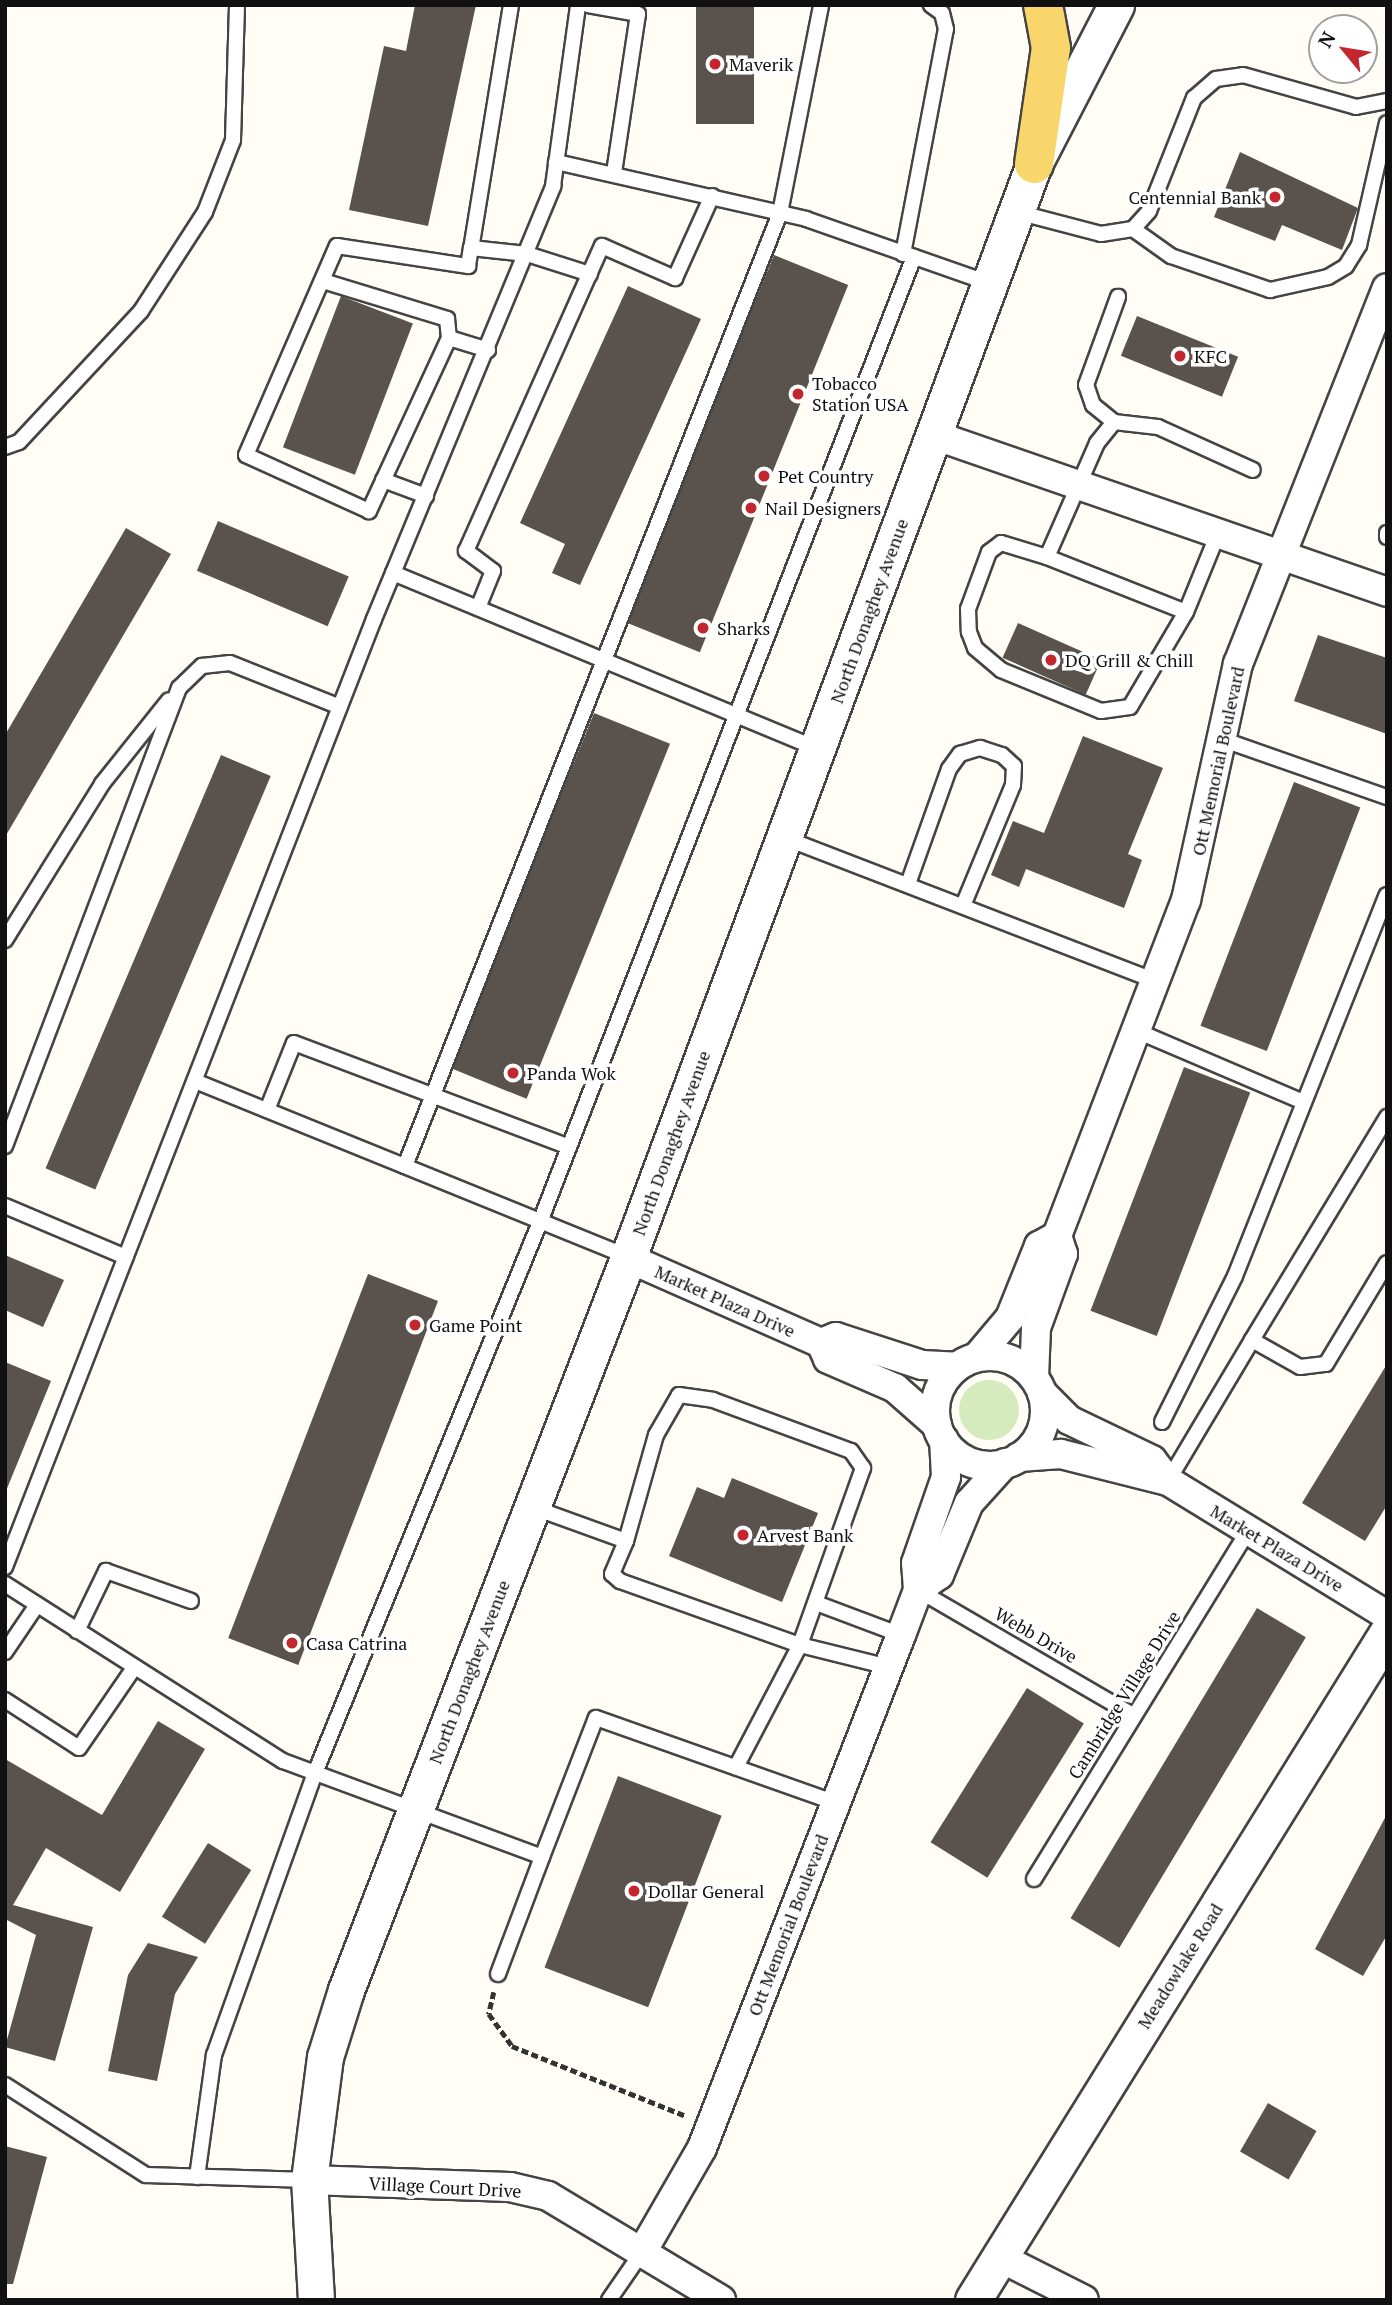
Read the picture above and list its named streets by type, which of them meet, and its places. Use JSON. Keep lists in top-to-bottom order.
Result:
{
  "streets": {
    "street": [
      "North Donaghey Avenue",
      "Ott Memorial Boulevard",
      "Market Plaza Drive",
      "Meadowlake Road",
      "Village Court Drive"
    ],
    "lane": ["Webb Drive", "Cambridge Village Drive"]
  },
  "crossings": [
    ["North Donaghey Avenue", "Market Plaza Drive"],
    ["North Donaghey Avenue", "Village Court Drive"],
    ["Ott Memorial Boulevard", "Market Plaza Drive"],
    ["Ott Memorial Boulevard", "Webb Drive"],
    ["Ott Memorial Boulevard", "Village Court Drive"],
    ["Market Plaza Drive", "Cambridge Village Drive"],
    ["Webb Drive", "Cambridge Village Drive"]
  ],
  "places": [
    "Maverik",
    "Centennial Bank",
    "KFC",
    "Tobacco Station USA",
    "Pet Country",
    "Nail Designers",
    "Sharks",
    "DQ Grill & Chill",
    "Panda Wok",
    "Game Point",
    "Arvest Bank",
    "Casa Catrina",
    "Dollar General"
  ],
  "north": "top left"
}
